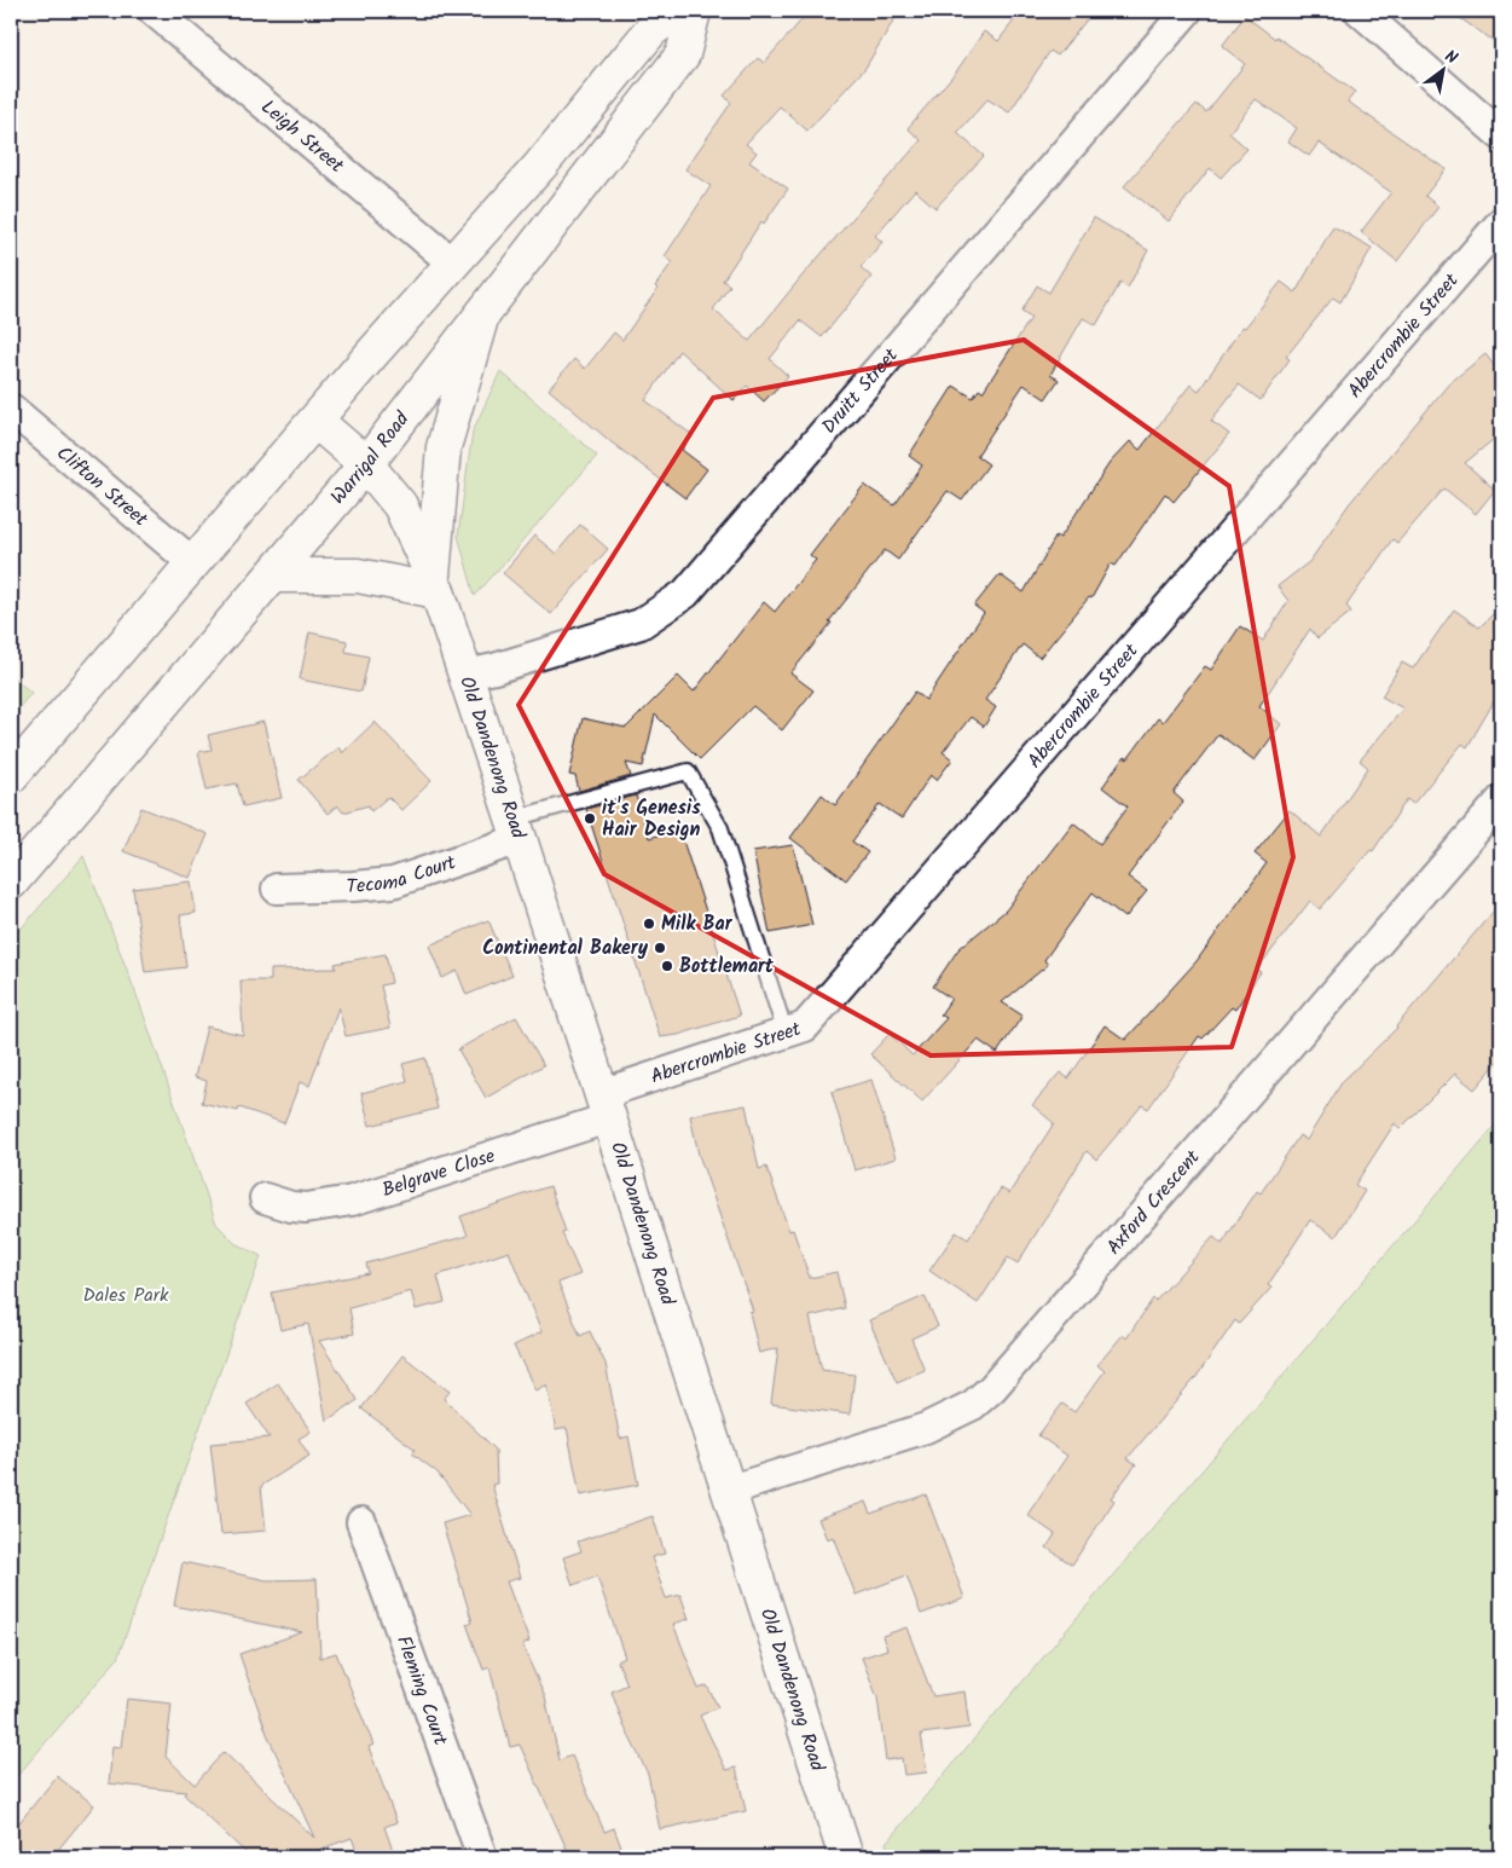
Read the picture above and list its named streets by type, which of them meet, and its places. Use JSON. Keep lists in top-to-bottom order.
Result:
{
  "streets": {
    "main road": ["Warrigal Road", "Old Dandenong Road"],
    "street": [
      "Leigh Street",
      "Abercrombie Street",
      "Druitt Street",
      "Clifton Street",
      "Tecoma Court",
      "Belgrave Close",
      "Axford Crescent",
      "Fleming Court"
    ]
  },
  "crossings": [
    ["Abercrombie Street", "Old Dandenong Road"],
    ["Abercrombie Street", "Belgrave Close"],
    ["Druitt Street", "Old Dandenong Road"],
    ["Warrigal Road", "Old Dandenong Road"],
    ["Old Dandenong Road", "Tecoma Court"],
    ["Old Dandenong Road", "Belgrave Close"],
    ["Old Dandenong Road", "Axford Crescent"]
  ],
  "parks": ["Dales Park"],
  "places": [
    "it's Genesis Hair Design",
    "Milk Bar",
    "Continental Bakery",
    "Bottlemart"
  ],
  "north": "top right"
}
